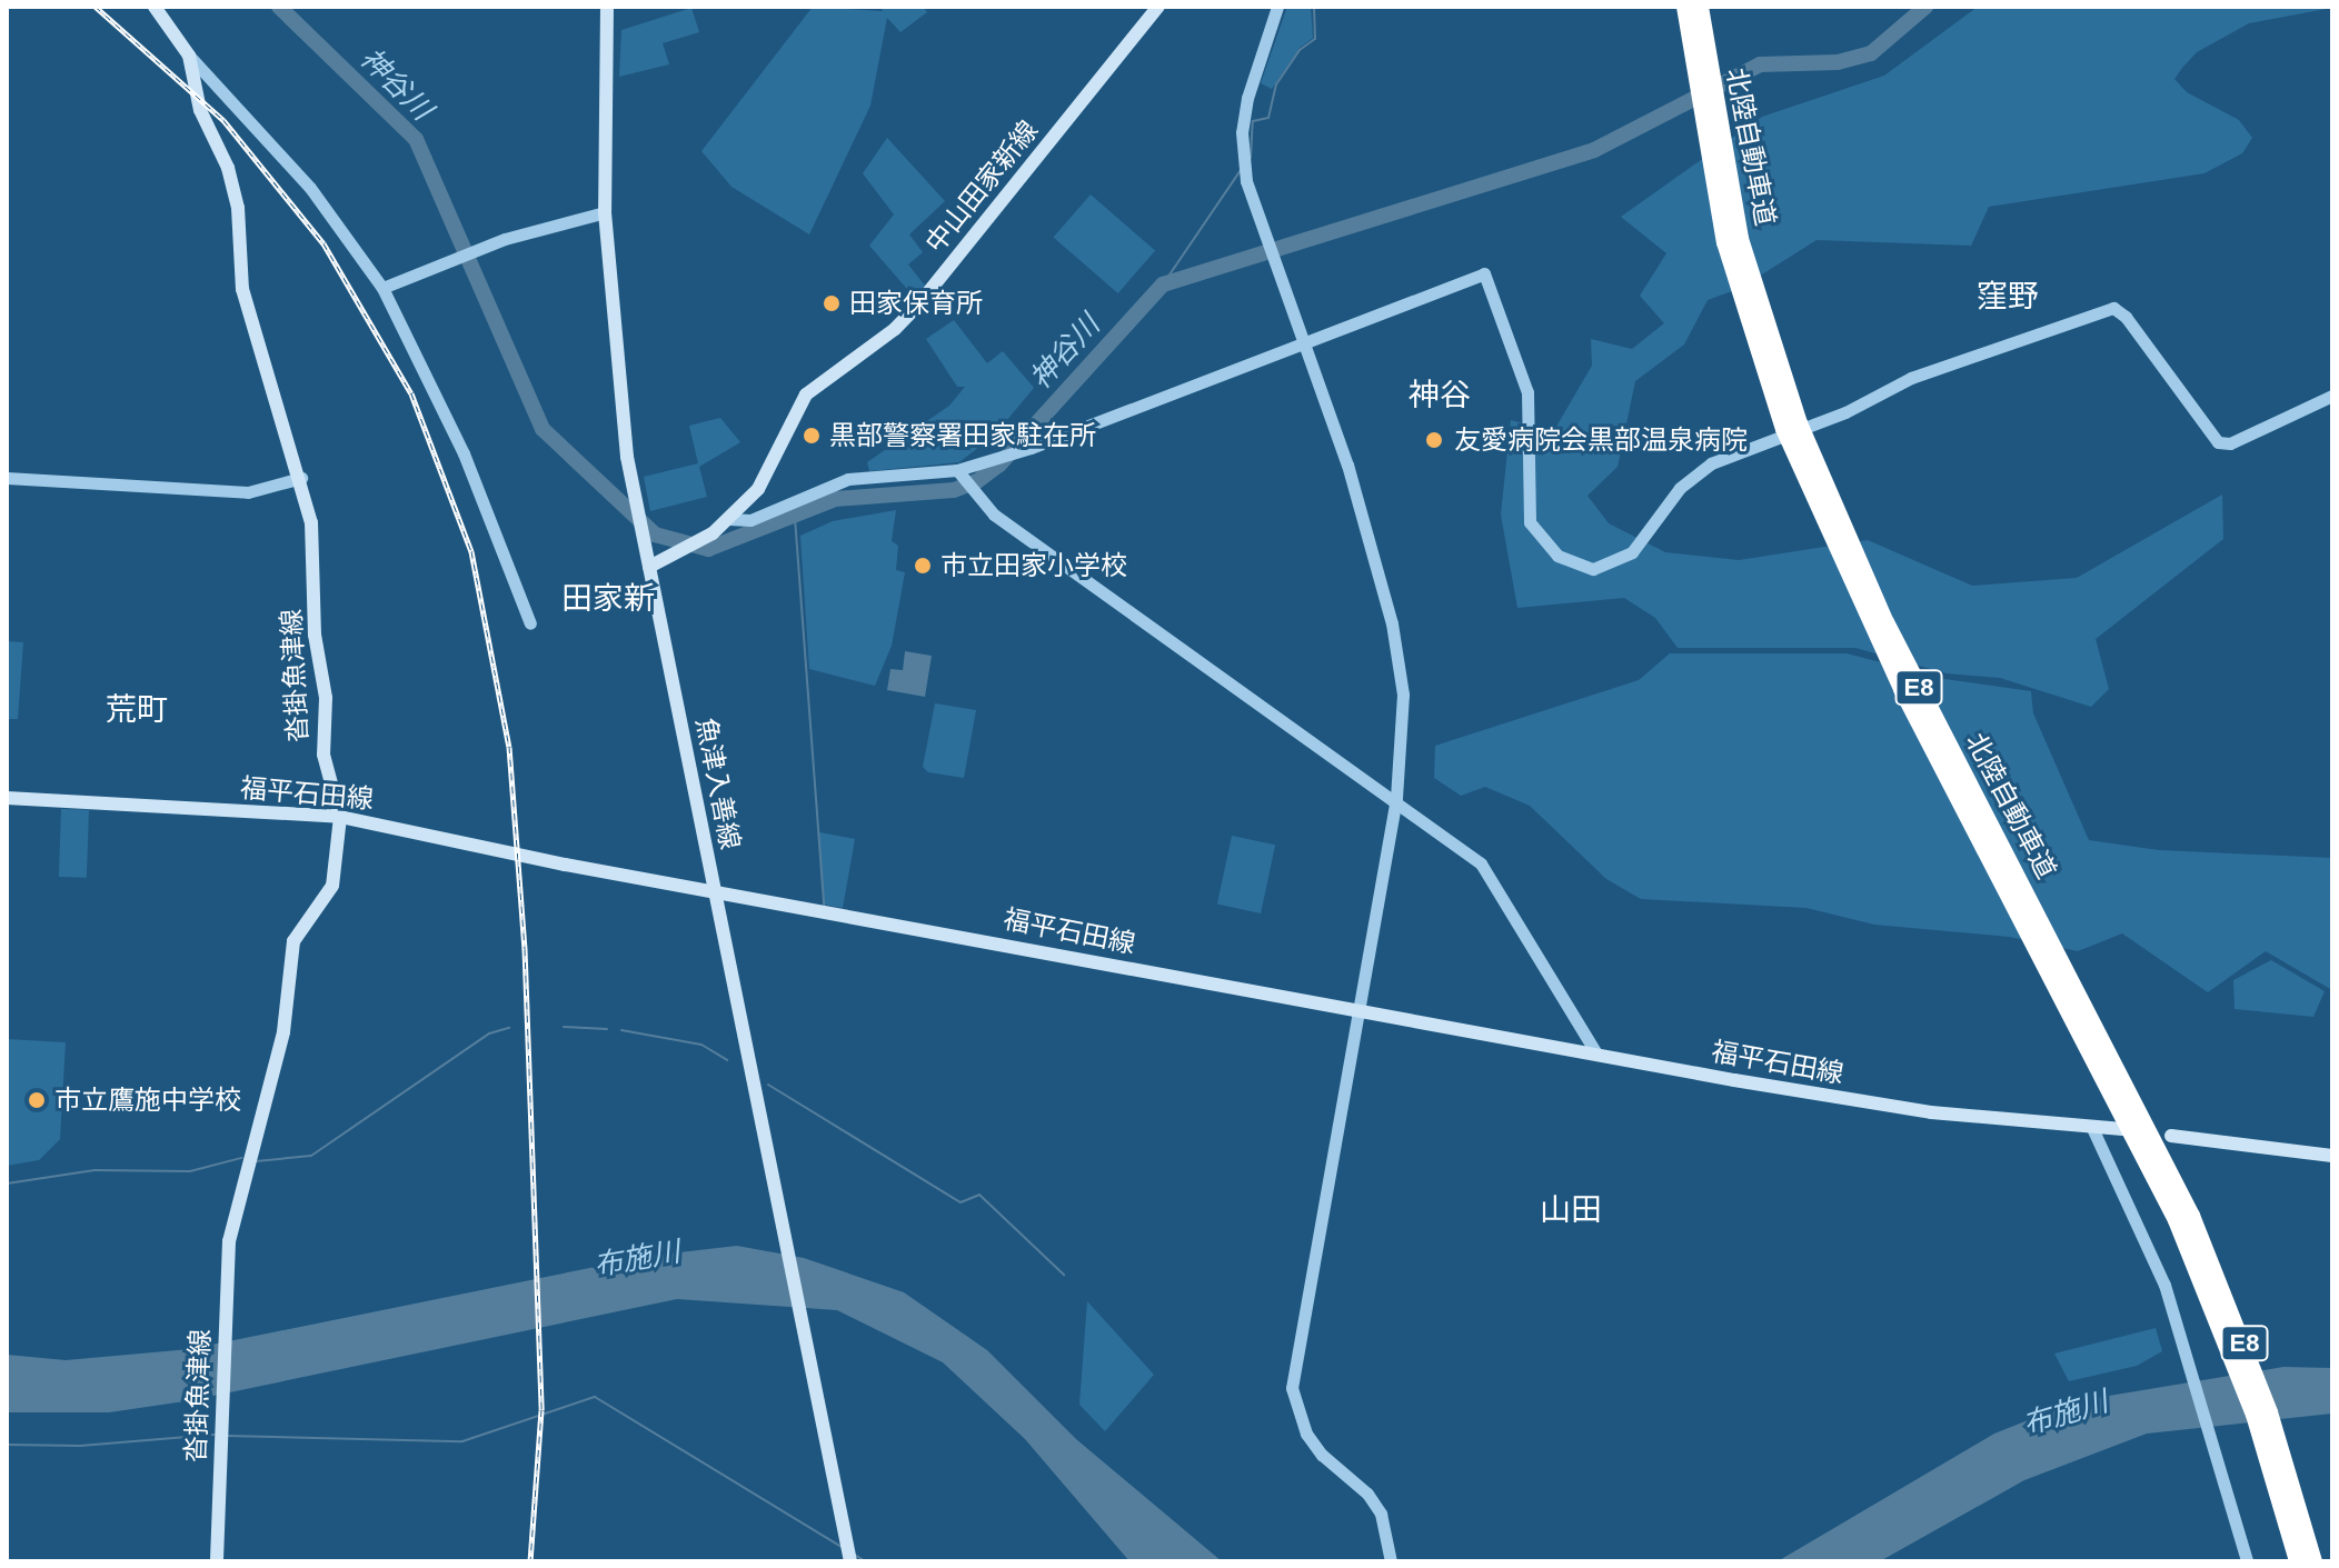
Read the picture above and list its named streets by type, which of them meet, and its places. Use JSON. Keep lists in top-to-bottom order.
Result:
{
  "streets": {
    "highway": ["北陸自動車道", "E8"],
    "main road": [
      "中山田家新線",
      "沓掛魚津線",
      "魚津入善線",
      "福平石田線"
    ]
  },
  "crossings": [
    ["中山田家新線", "魚津入善線"],
    ["沓掛魚津線", "福平石田線"],
    ["魚津入善線", "福平石田線"]
  ],
  "districts": [
    "窪野",
    "神谷",
    "田家新",
    "荒町",
    "山田"
  ],
  "water": ["神谷川", "布施川"],
  "places": [
    "田家保育所",
    "黒部警察署田家駐在所",
    "友愛病院会黒部温泉病院",
    "市立田家小学校",
    "市立鷹施中学校"
  ]
}
